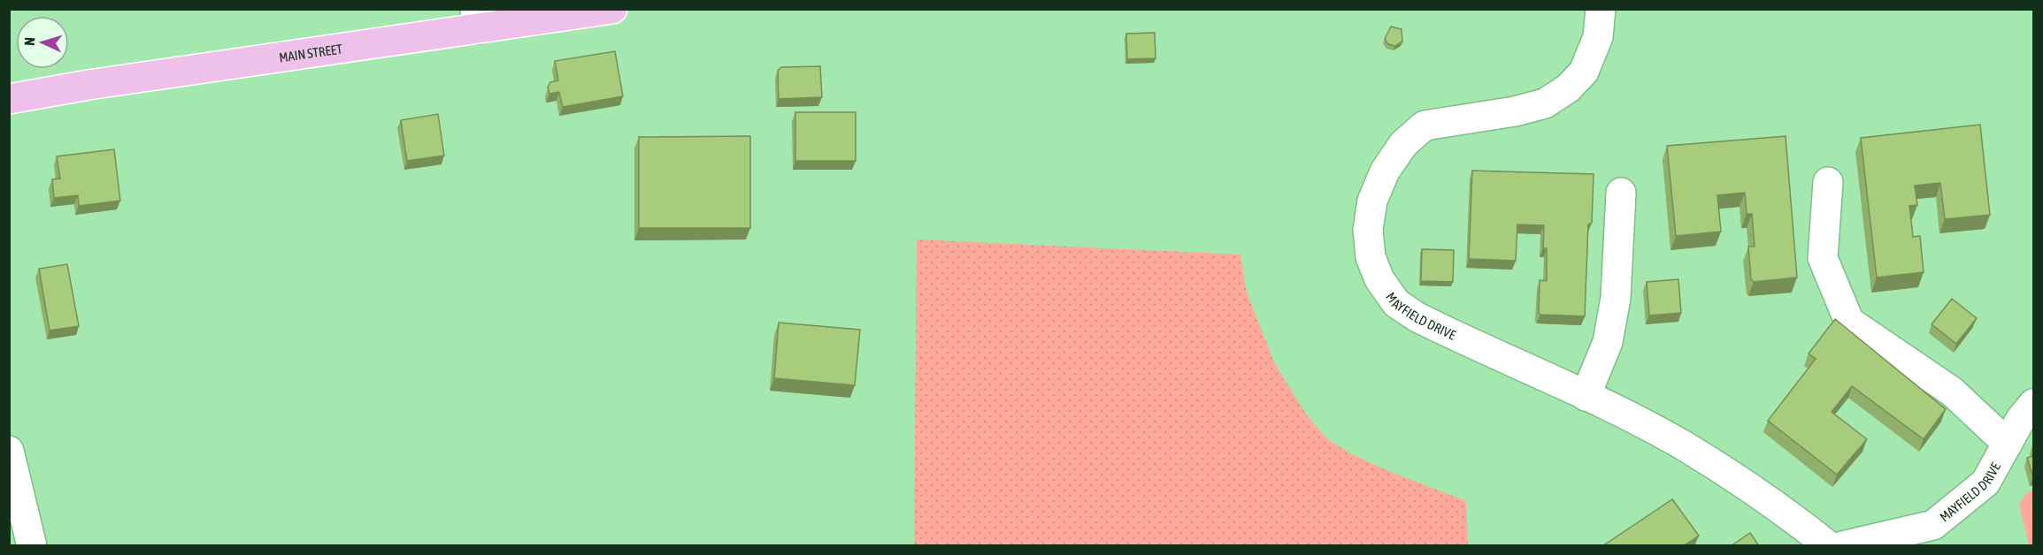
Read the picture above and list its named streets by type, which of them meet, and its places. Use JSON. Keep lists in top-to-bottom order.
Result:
{
  "streets": {
    "main road": ["MAIN STREET"],
    "street": ["MAYFIELD DRIVE"]
  },
  "north": "left"
}
